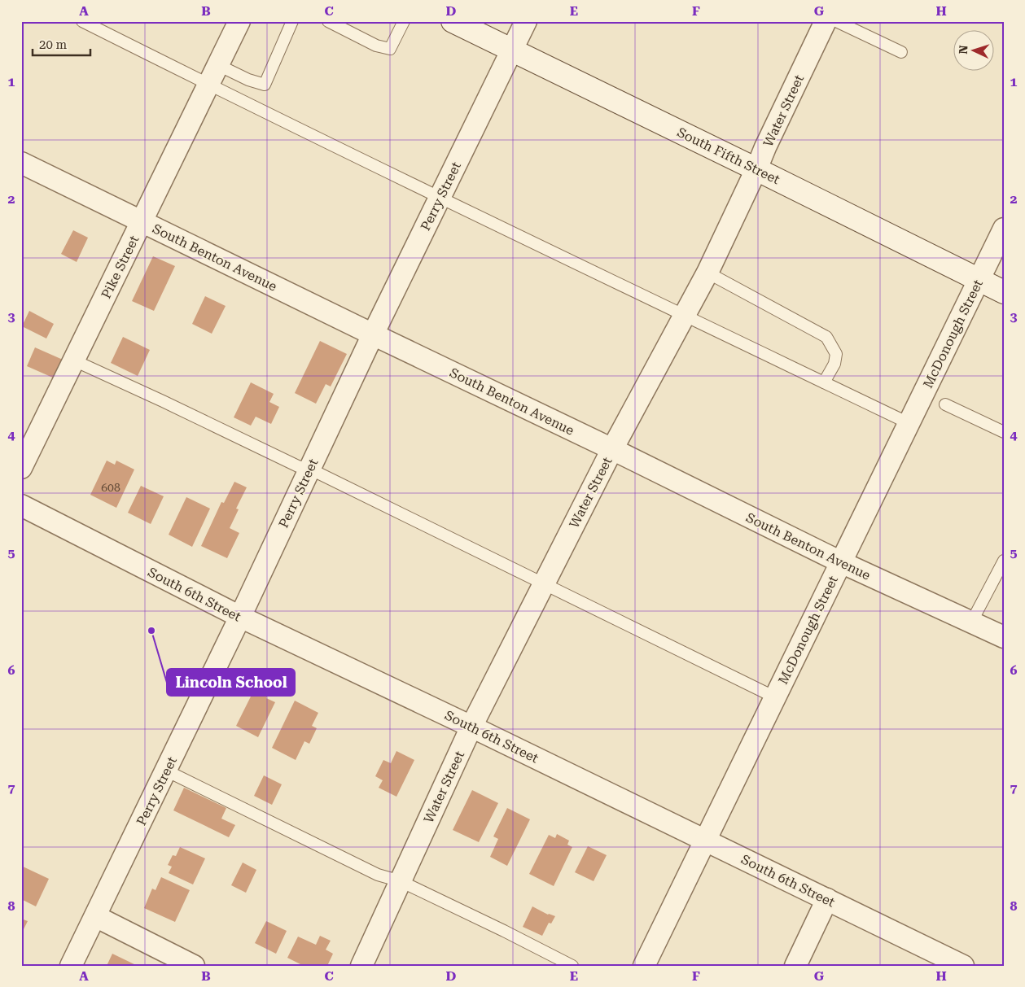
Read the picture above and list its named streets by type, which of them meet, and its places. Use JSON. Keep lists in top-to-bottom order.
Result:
{
  "streets": {
    "main road": ["South Fifth Street"],
    "street": [
      "Water Street",
      "Perry Street",
      "South Benton Avenue",
      "Pike Street",
      "McDonough Street",
      "South 6th Street"
    ]
  },
  "crossings": [
    ["Water Street", "South Fifth Street"],
    ["Water Street", "South Benton Avenue"],
    ["Water Street", "South 6th Street"],
    ["South Fifth Street", "Perry Street"],
    ["South Fifth Street", "McDonough Street"],
    ["Perry Street", "South Benton Avenue"],
    ["Perry Street", "South 6th Street"],
    ["South Benton Avenue", "Pike Street"],
    ["South Benton Avenue", "McDonough Street"],
    ["McDonough Street", "South 6th Street"]
  ],
  "places": ["Lincoln School"],
  "house_numbers": ["608"],
  "scale_bar": "20 m",
  "north": "left",
  "grid": {
    "columns": [
      "A",
      "B",
      "C",
      "D",
      "E",
      "F",
      "G",
      "H"
    ],
    "rows": [
      "1",
      "2",
      "3",
      "4",
      "5",
      "6",
      "7",
      "8"
    ]
  }
}
